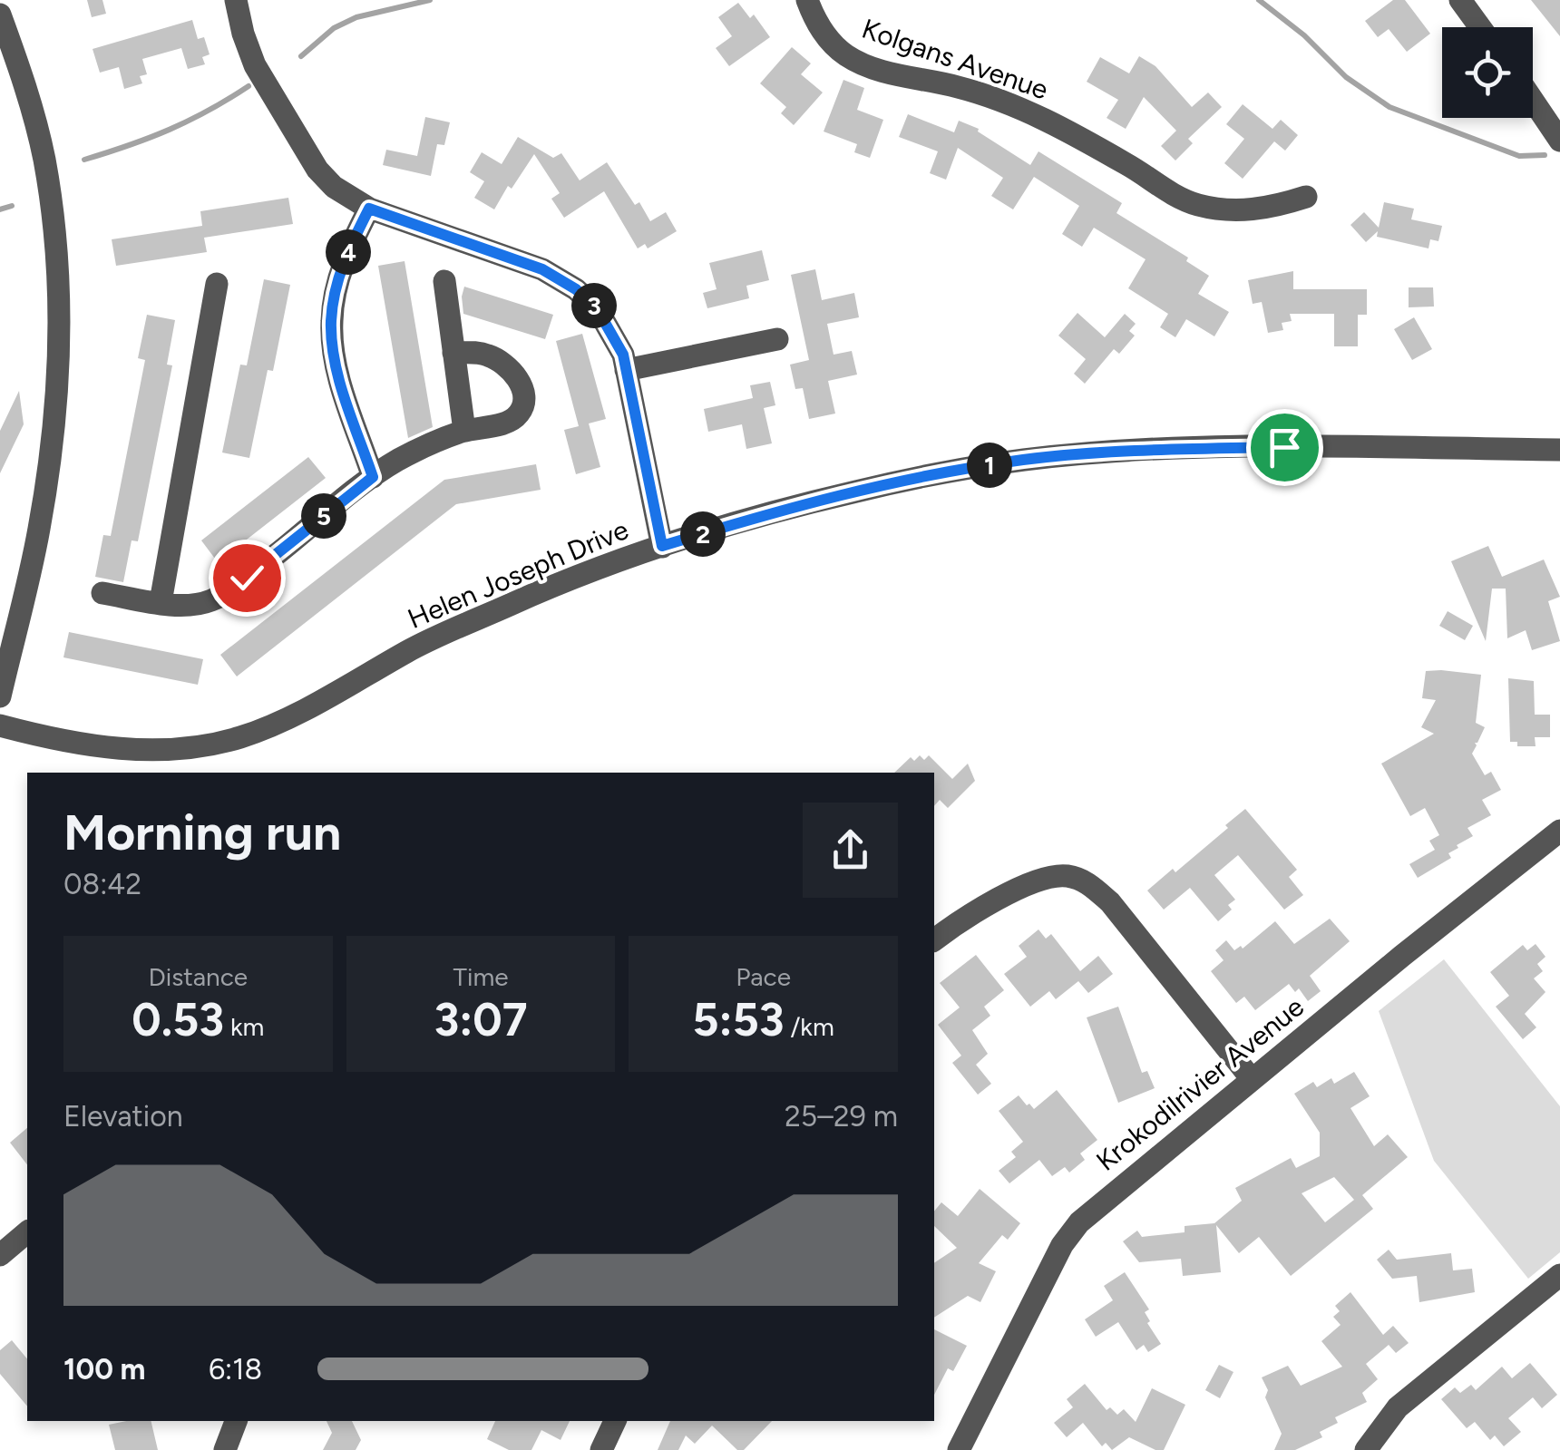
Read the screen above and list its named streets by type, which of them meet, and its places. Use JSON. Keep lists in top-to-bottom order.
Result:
{
  "streets": {
    "street": ["Kolgans Avenue", "Helen Joseph Drive", "Krokodilrivier Avenue"]
  },
  "page": {
    "pins": [
      "4",
      "3",
      "1",
      "5",
      "2"
    ],
    "heading": ["Morning run", "08:42"],
    "stats": [
      ["Distance", "0.53 km"],
      ["Time", "3:07"],
      ["Pace", "5:53 /km"]
    ],
    "chart": ["Elevation", "25–29 m"],
    "list": [
      {
        "name": "100 m",
        "note": "6:18"
      }
    ]
  }
}
